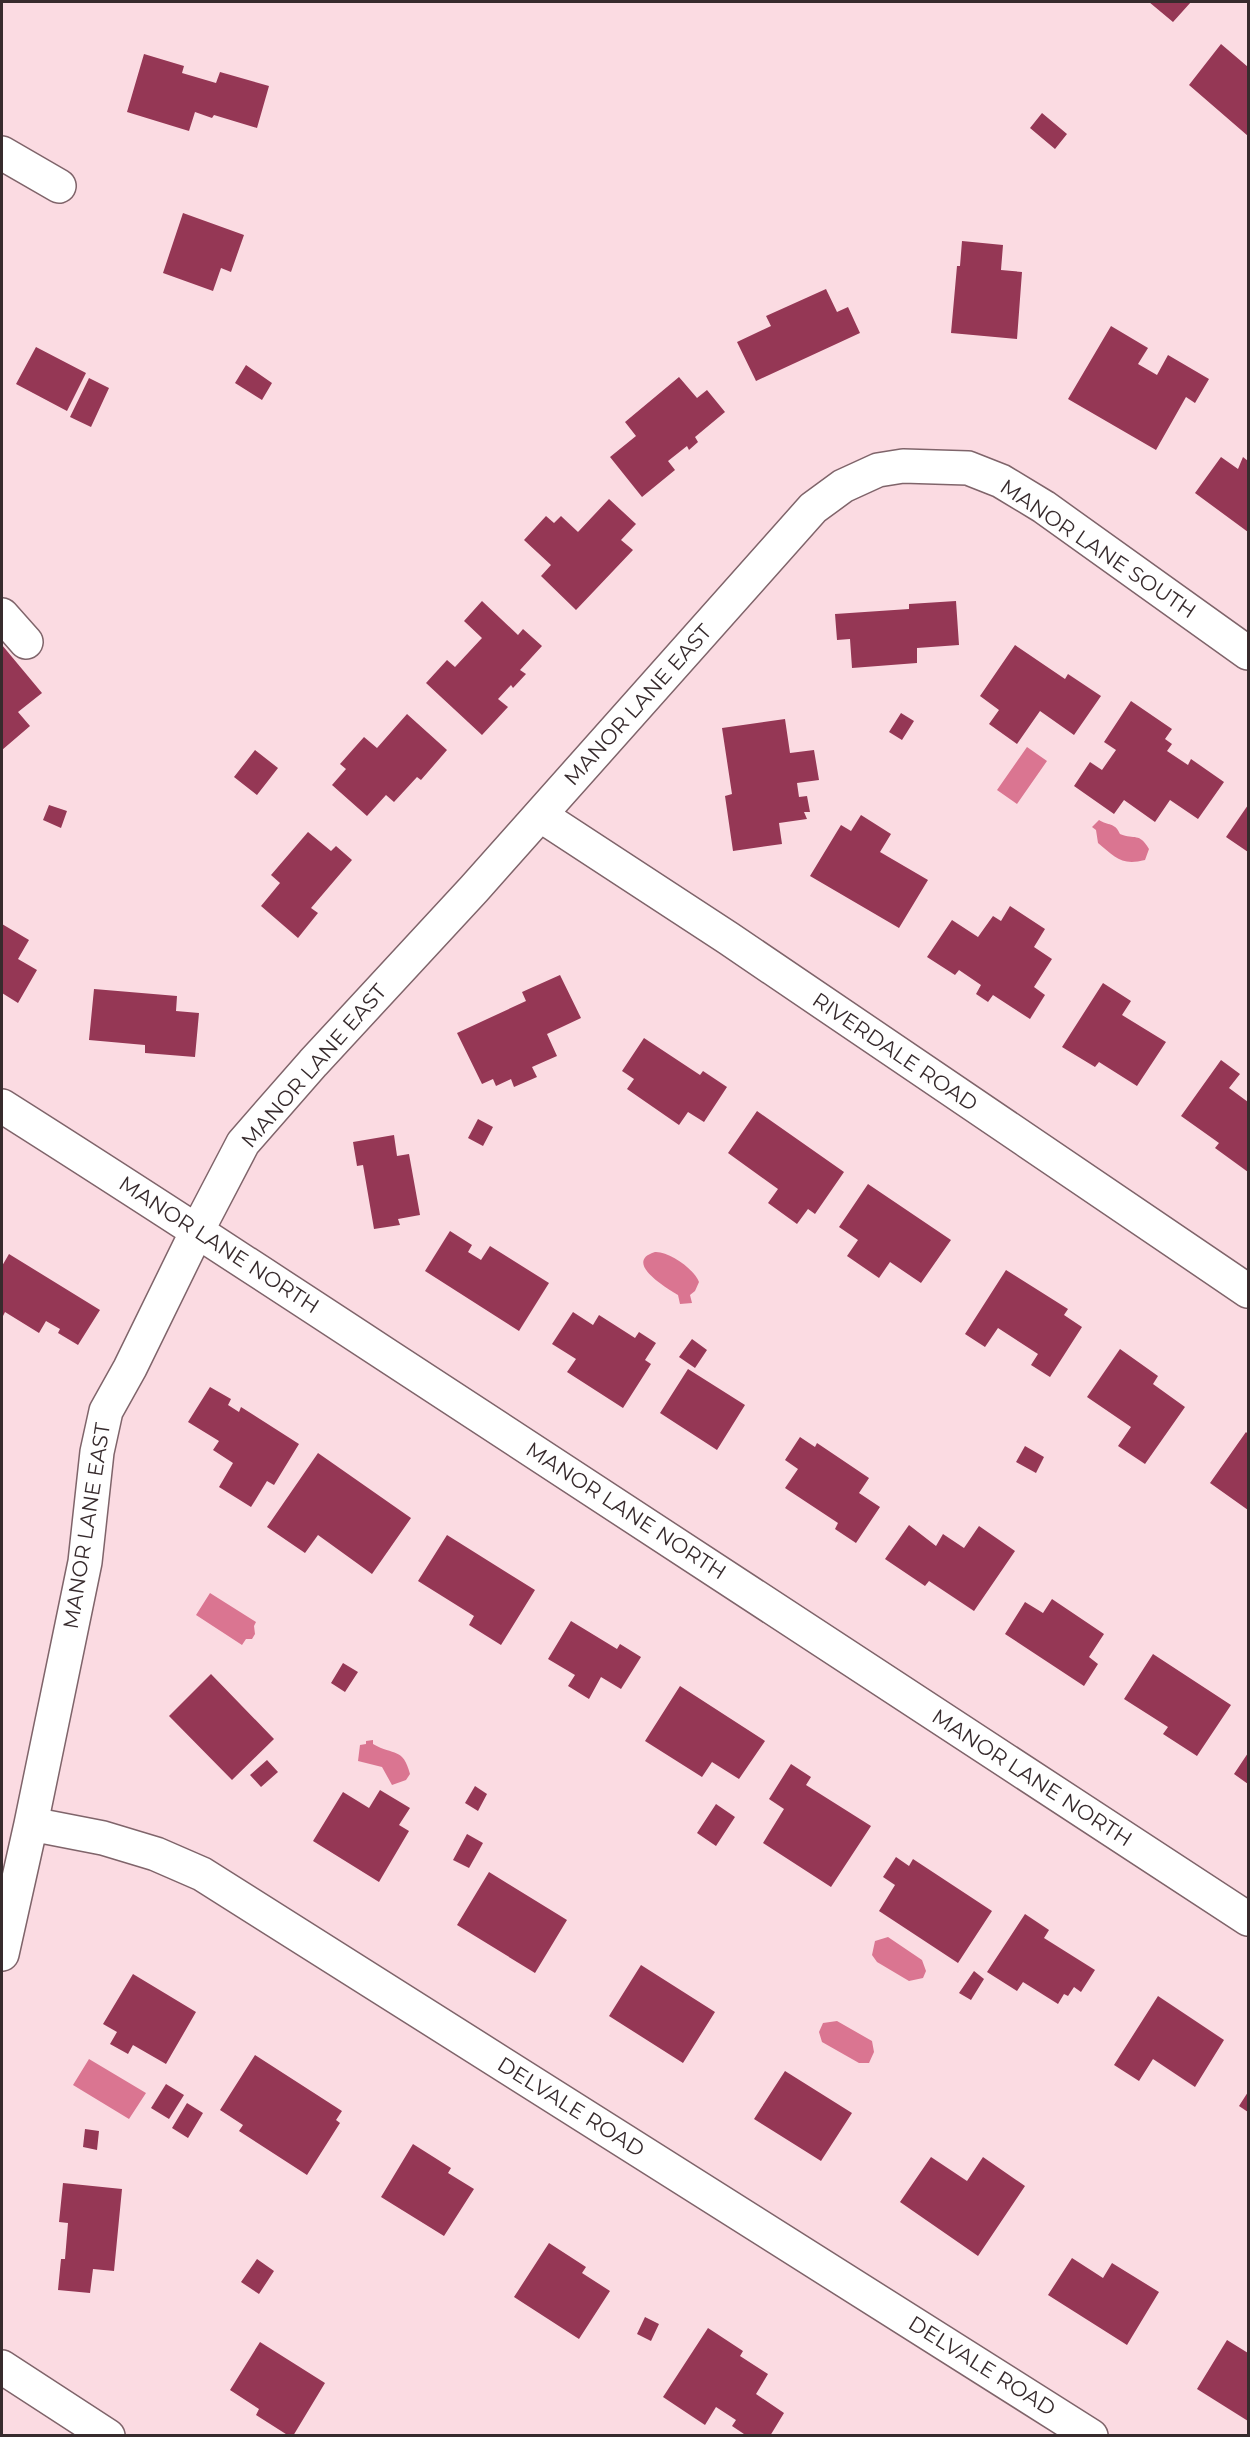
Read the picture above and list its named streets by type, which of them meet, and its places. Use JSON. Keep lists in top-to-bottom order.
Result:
{
  "streets": {
    "street": [
      "MANOR LANE SOUTH",
      "MANOR LANE EAST",
      "RIVERDALE ROAD",
      "MANOR LANE NORTH",
      "DELVALE ROAD"
    ]
  },
  "crossings": [
    ["MANOR LANE SOUTH", "MANOR LANE EAST"],
    ["MANOR LANE EAST", "RIVERDALE ROAD"],
    ["MANOR LANE EAST", "MANOR LANE NORTH"],
    ["MANOR LANE EAST", "DELVALE ROAD"]
  ]
}
